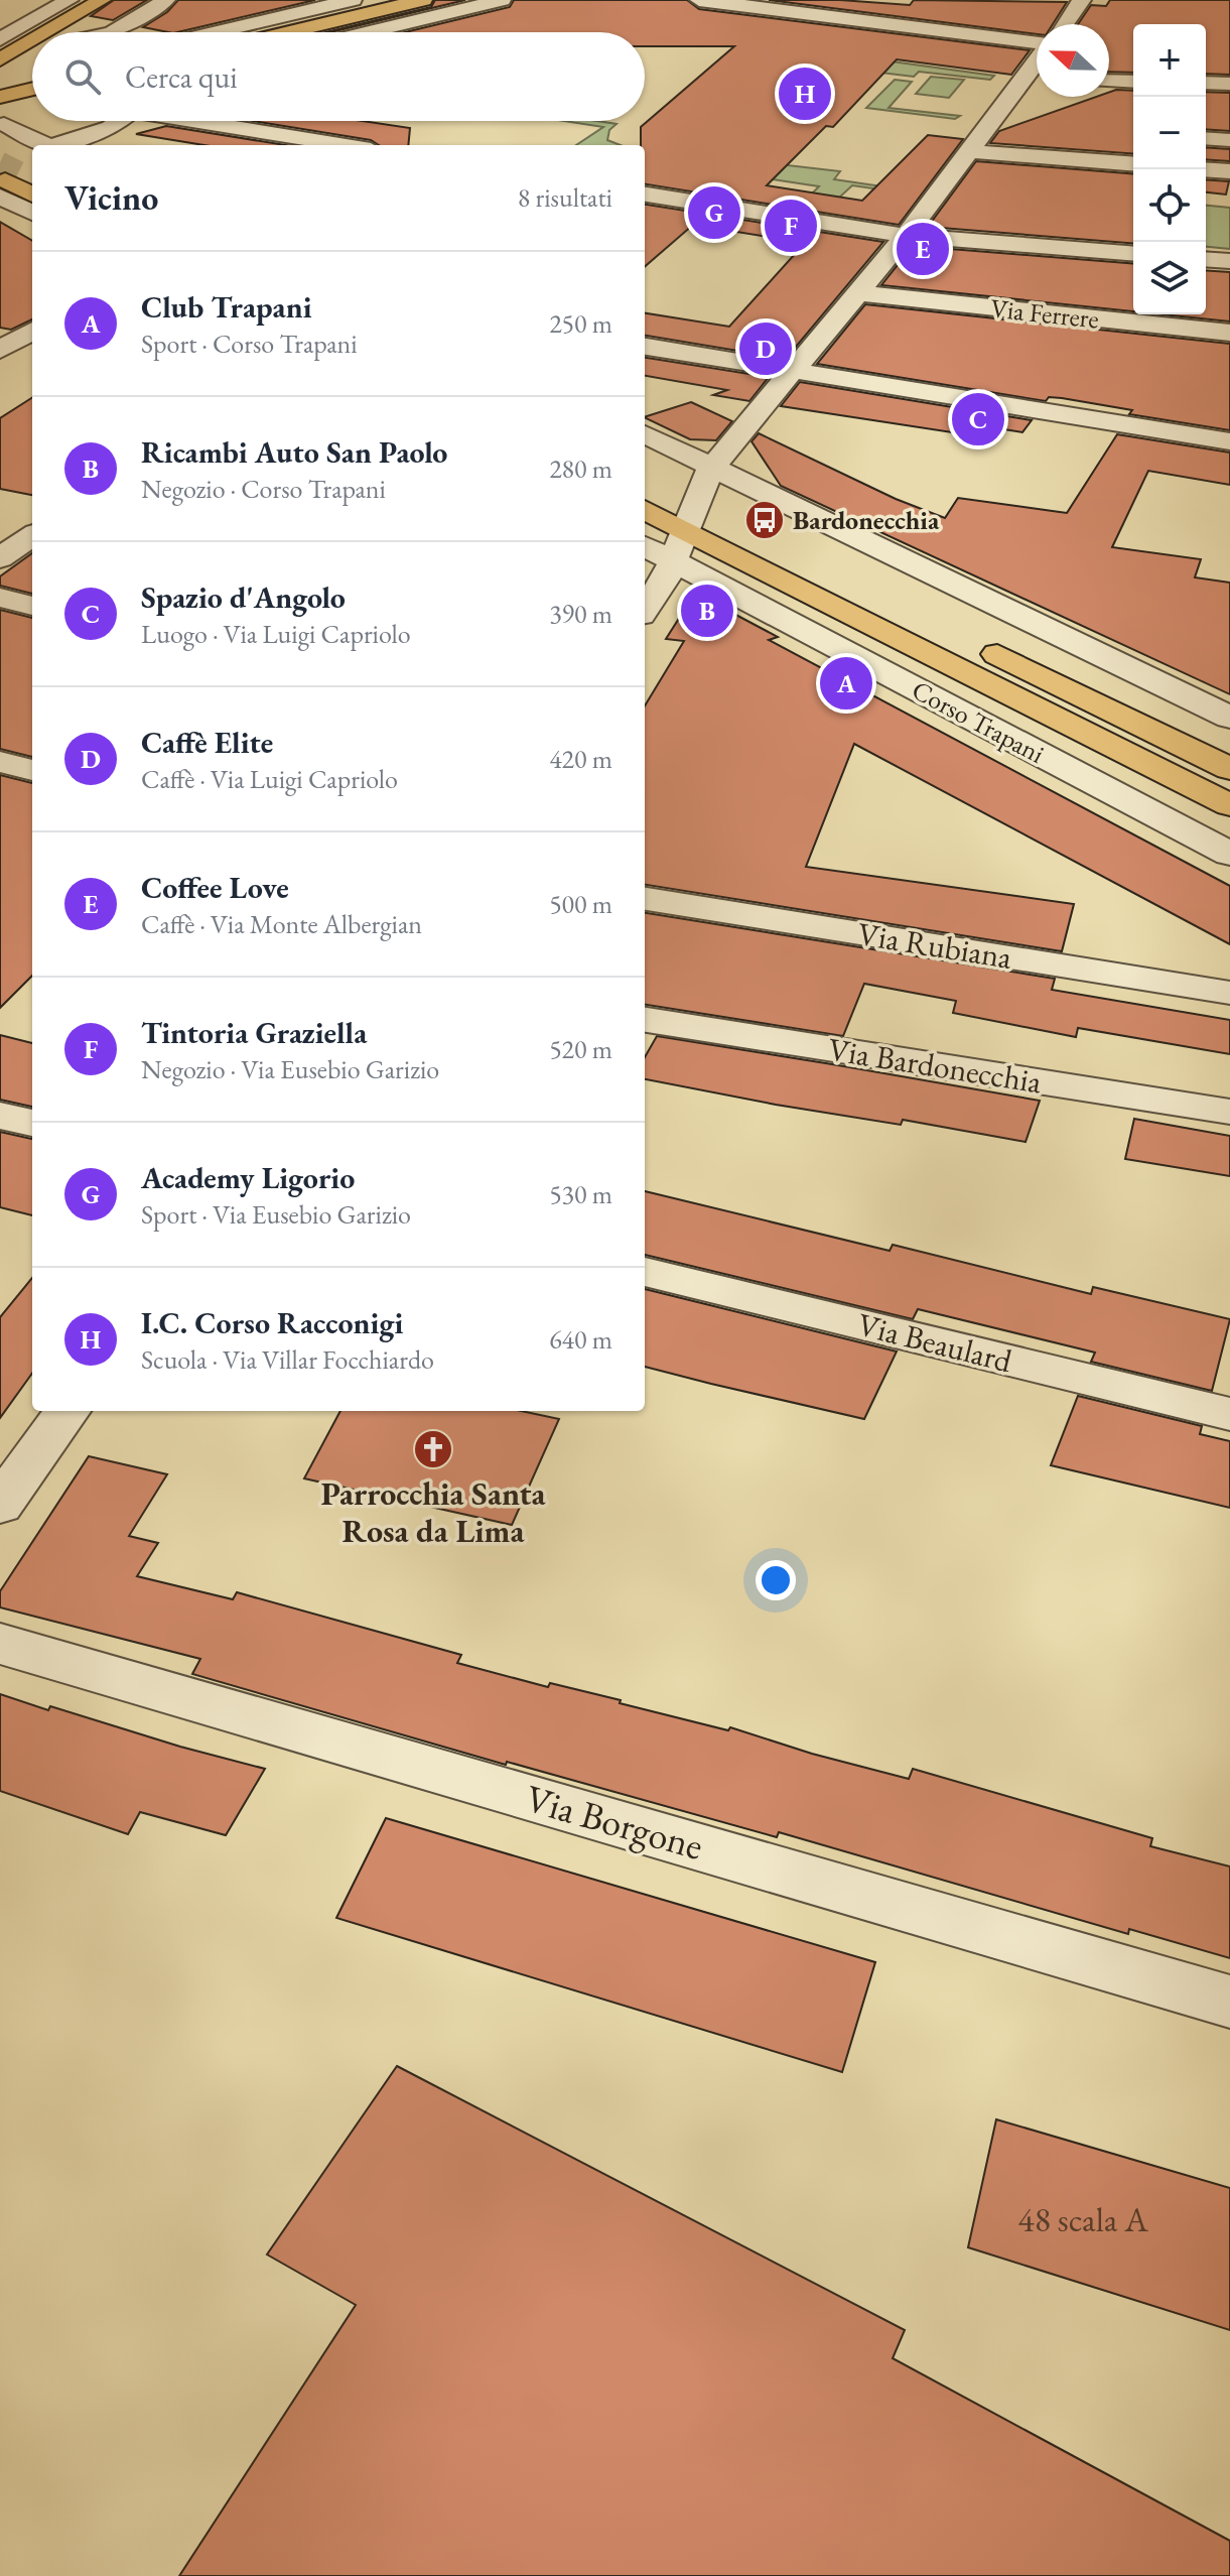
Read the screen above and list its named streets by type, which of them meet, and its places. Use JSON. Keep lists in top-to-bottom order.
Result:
{
  "streets": {
    "main road": ["Corso Trapani"],
    "street": [
      "Via Ferrere",
      "Via Rubiana",
      "Via Bardonecchia",
      "Via Beaulard",
      "Via Borgone"
    ]
  },
  "places": {
    "bus stop": ["Bardonecchia"],
    "church": ["Parrocchia Santa Rosa da Lima"]
  },
  "house_numbers": ["48 scala A"],
  "north": "left",
  "page": {
    "map_buttons": ["+", "−"],
    "search": "Cerca qui",
    "pins": [
      "H",
      "G",
      "F",
      "E",
      "D",
      "C",
      "B",
      "A"
    ],
    "heading": ["Vicino", "8 risultati"],
    "list": [
      {
        "mark": "A",
        "name": "Club Trapani",
        "note": "Sport · Corso Trapani",
        "value": "250 m"
      },
      {
        "mark": "B",
        "name": "Ricambi Auto San Paolo",
        "note": "Negozio · Corso Trapani",
        "value": "280 m"
      },
      {
        "mark": "C",
        "name": "Spazio d'Angolo",
        "note": "Luogo · Via Luigi Capriolo",
        "value": "390 m"
      },
      {
        "mark": "D",
        "name": "Caffè Elite",
        "note": "Caffè · Via Luigi Capriolo",
        "value": "420 m"
      },
      {
        "mark": "E",
        "name": "Coffee Love",
        "note": "Caffè · Via Monte Albergian",
        "value": "500 m"
      },
      {
        "mark": "F",
        "name": "Tintoria Graziella",
        "note": "Negozio · Via Eusebio Garizio",
        "value": "520 m"
      },
      {
        "mark": "G",
        "name": "Academy Ligorio",
        "note": "Sport · Via Eusebio Garizio",
        "value": "530 m"
      },
      {
        "mark": "H",
        "name": "I.C. Corso Racconigi",
        "note": "Scuola · Via Villar Focchiardo",
        "value": "640 m"
      }
    ]
  }
}
